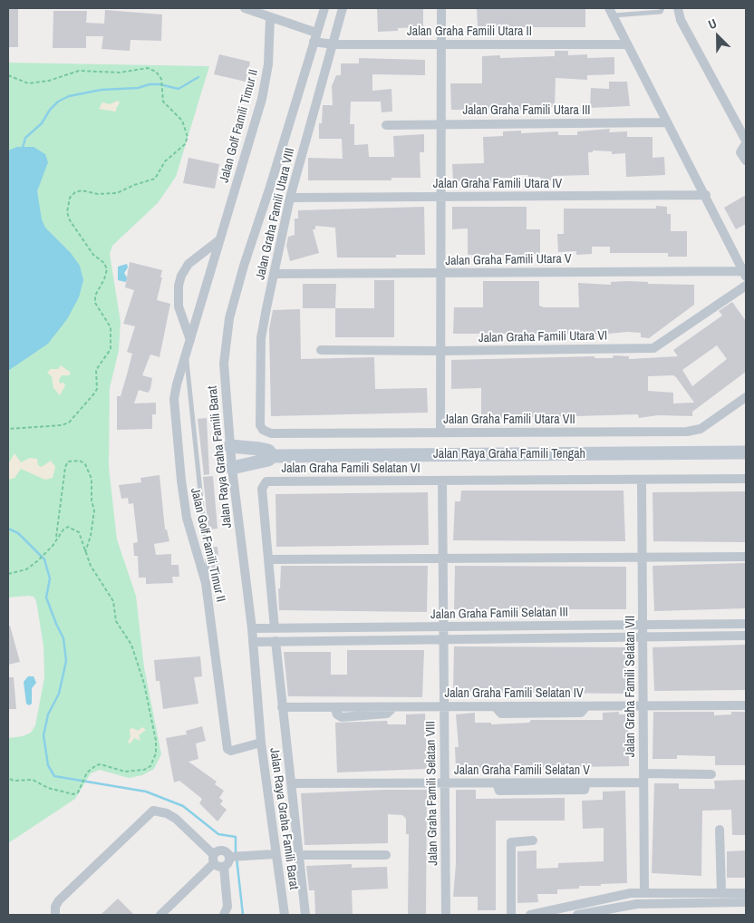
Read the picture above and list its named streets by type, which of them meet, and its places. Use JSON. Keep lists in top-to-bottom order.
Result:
{
  "streets": {
    "street": [
      "Jalan Graha Famili Utara II",
      "Jalan Graha Famili Utara III",
      "Jalan Golf Famili Timur II",
      "Jalan Graha Famili Utara IV",
      "Jalan Graha Famili Utara VIII",
      "Jalan Graha Famili Utara V",
      "Jalan Graha Famili Utara VI",
      "Jalan Graha Famili Utara VII",
      "Jalan Raya Graha Famili Tengah",
      "Jalan Raya Graha Famili Barat",
      "Jalan Graha Famili Selatan VI",
      "Jalan Graha Famili Selatan III",
      "Jalan Graha Famili Selatan VII",
      "Jalan Graha Famili Selatan IV",
      "Jalan Graha Famili Selatan V",
      "Jalan Graha Famili Selatan VIII"
    ]
  },
  "crossings": [
    ["Jalan Graha Famili Utara II", "Jalan Golf Famili Timur II"],
    ["Jalan Graha Famili Utara II", "Jalan Graha Famili Utara VIII"],
    ["Jalan Graha Famili Utara II", "Jalan Raya Graha Famili Barat"],
    ["Jalan Golf Famili Timur II", "Jalan Raya Graha Famili Barat"],
    ["Jalan Graha Famili Utara IV", "Jalan Graha Famili Utara VIII"],
    ["Jalan Graha Famili Utara VIII", "Jalan Graha Famili Utara V"],
    ["Jalan Graha Famili Utara VIII", "Jalan Graha Famili Utara VII"],
    ["Jalan Raya Graha Famili Tengah", "Jalan Raya Graha Famili Barat"],
    ["Jalan Raya Graha Famili Barat", "Jalan Graha Famili Selatan III"],
    ["Jalan Graha Famili Selatan VI", "Jalan Graha Famili Selatan III"],
    ["Jalan Graha Famili Selatan VI", "Jalan Graha Famili Selatan VII"],
    ["Jalan Graha Famili Selatan VI", "Jalan Graha Famili Selatan VIII"],
    ["Jalan Graha Famili Selatan III", "Jalan Graha Famili Selatan VII"],
    ["Jalan Graha Famili Selatan III", "Jalan Graha Famili Selatan VIII"],
    ["Jalan Graha Famili Selatan VII", "Jalan Graha Famili Selatan IV"],
    ["Jalan Graha Famili Selatan VII", "Jalan Graha Famili Selatan V"],
    ["Jalan Graha Famili Selatan IV", "Jalan Graha Famili Selatan VIII"],
    ["Jalan Graha Famili Selatan V", "Jalan Graha Famili Selatan VIII"]
  ],
  "north": "top left"
}
